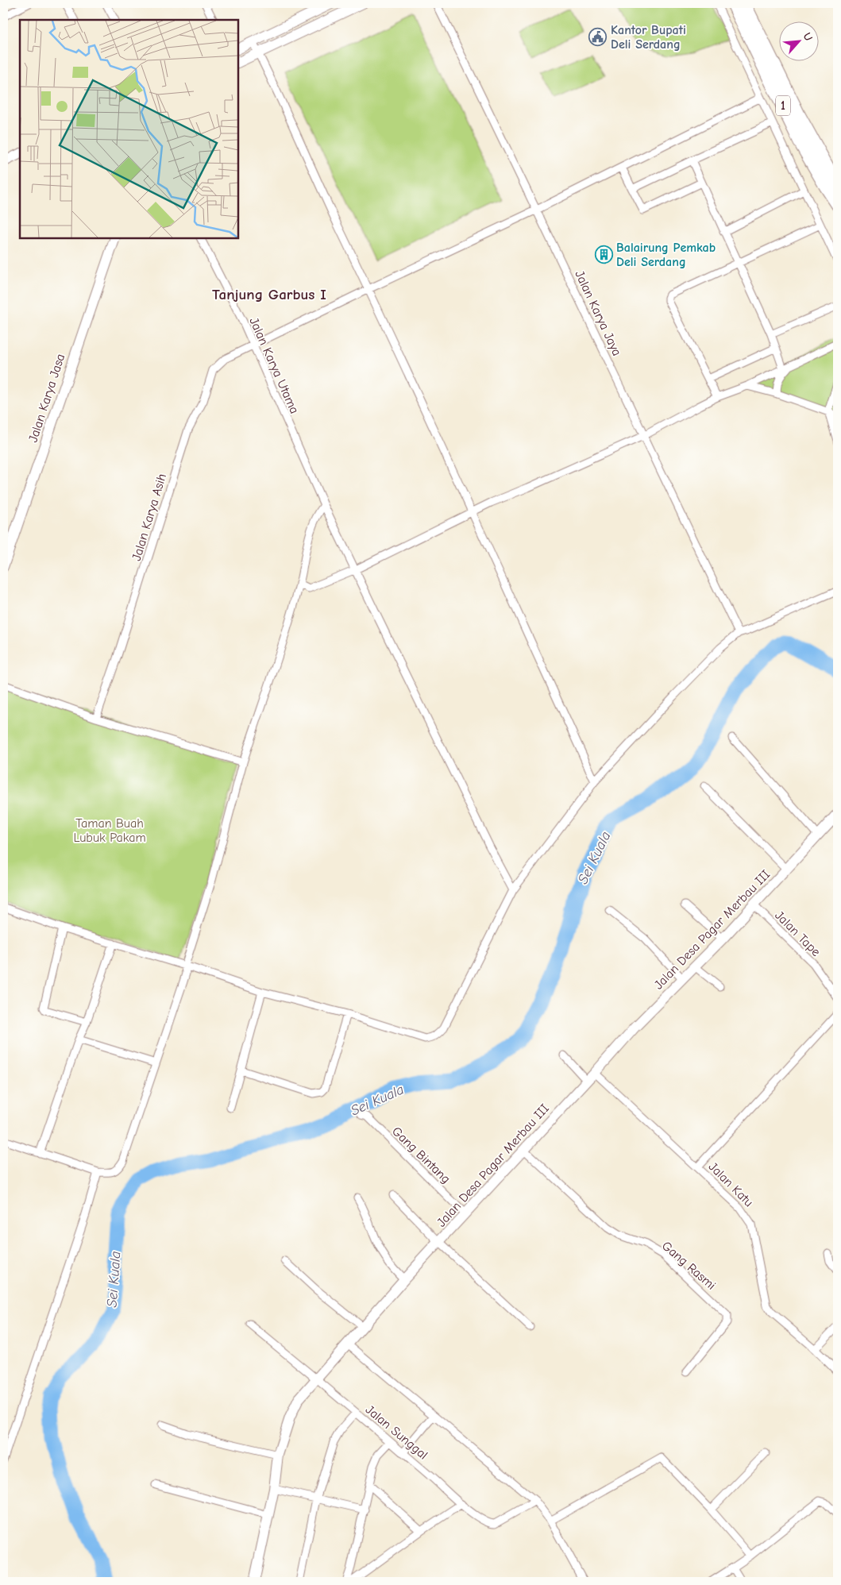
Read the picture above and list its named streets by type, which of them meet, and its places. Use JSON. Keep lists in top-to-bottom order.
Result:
{
  "streets": {
    "highway": ["1"],
    "street": [
      "Jalan Karya Jaya",
      "Jalan Karya Utama",
      "Jalan Karya Jasa",
      "Jalan Karya Asih",
      "Jalan Desa Pagar Merbau III",
      "Jalan Tape",
      "Gang Bintang",
      "Jalan Katu",
      "Gang Rasmi",
      "Jalan Sunggal"
    ]
  },
  "crossings": [
    ["Jalan Karya Jaya", "Jalan Karya Asih"],
    ["Jalan Karya Utama", "Jalan Karya Asih"],
    ["Jalan Desa Pagar Merbau III", "Jalan Tape"],
    ["Jalan Desa Pagar Merbau III", "Gang Bintang"],
    ["Jalan Desa Pagar Merbau III", "Jalan Katu"],
    ["Jalan Desa Pagar Merbau III", "Gang Rasmi"],
    ["Jalan Desa Pagar Merbau III", "Jalan Sunggal"]
  ],
  "districts": ["Tanjung Garbus I"],
  "water": ["Sei Kuala"],
  "parks": ["Taman Buah Lubuk Pakam"],
  "places": {
    "public building": ["Kantor Bupati Deli Serdang"],
    "building": ["Balairung Pemkab Deli Serdang"]
  },
  "north": "top right"
}
